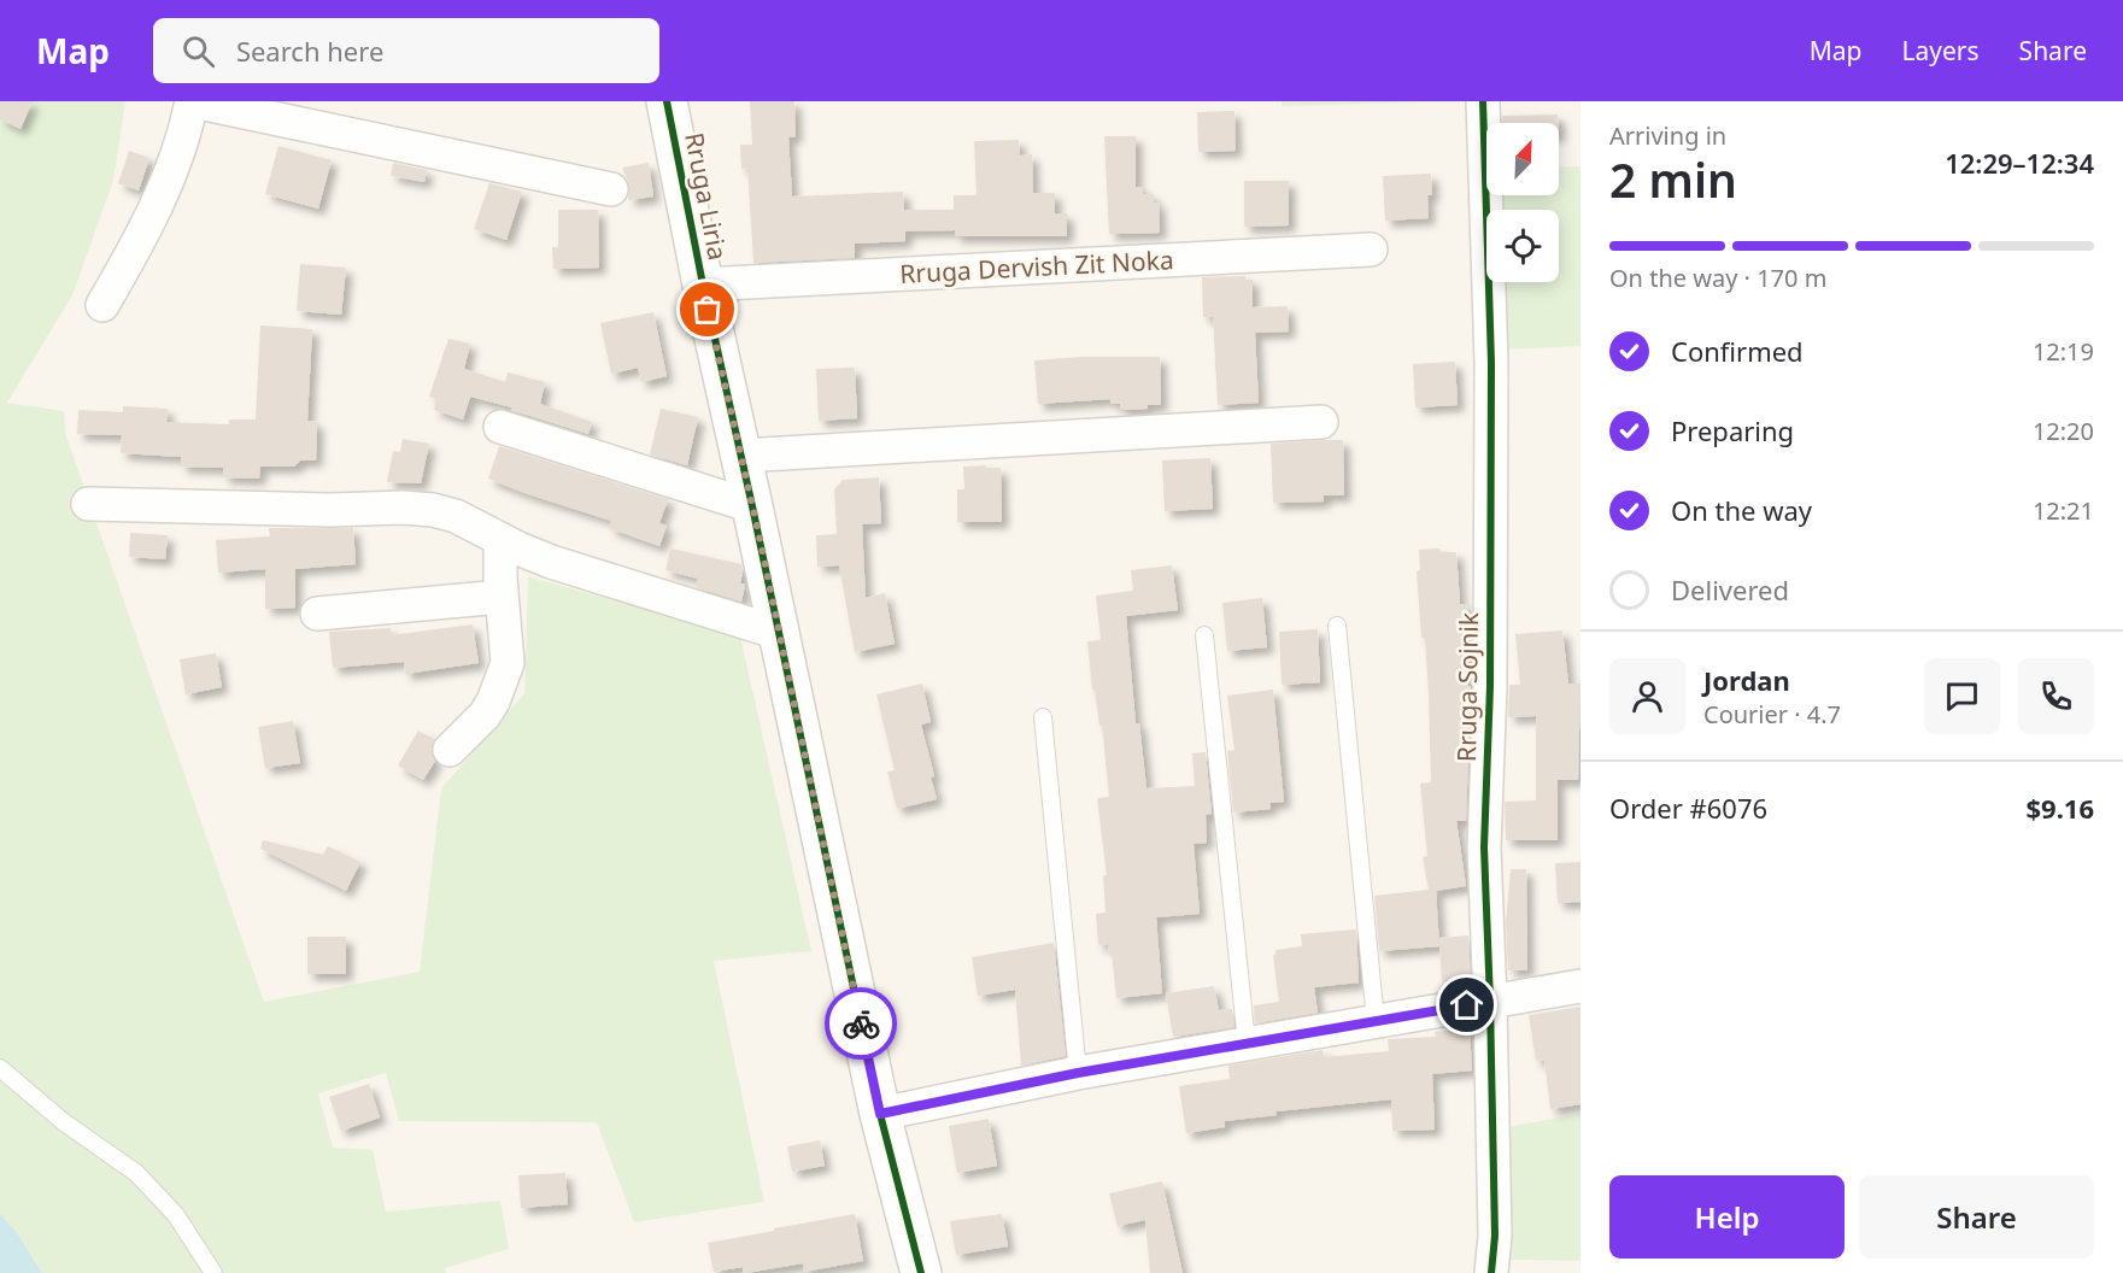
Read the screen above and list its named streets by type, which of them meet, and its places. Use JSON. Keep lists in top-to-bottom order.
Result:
{
  "streets": {
    "main road": ["Rruga Liria"],
    "street": ["Rruga Dervish Zit Noka", "Rruga Sojnik"]
  },
  "crossings": [
    ["Rruga Liria", "Rruga Dervish Zit Noka"]
  ],
  "north": "top right",
  "page": {
    "header": "Map",
    "search": "Search here",
    "nav": ["Map", "Layers", "Share"],
    "heading": ["2 min", "Arriving in", "12:29–12:34"],
    "panel": [
      "Jordan",
      "Courier · 4.7",
      "Order #6076",
      "$9.16"
    ],
    "bar": "On the way · 170 m",
    "list": [
      ["Confirmed", "12:19"],
      ["Preparing", "12:20"],
      ["On the way", "12:21"],
      "Delivered"
    ],
    "buttons": ["Help", "Share"]
  }
}
